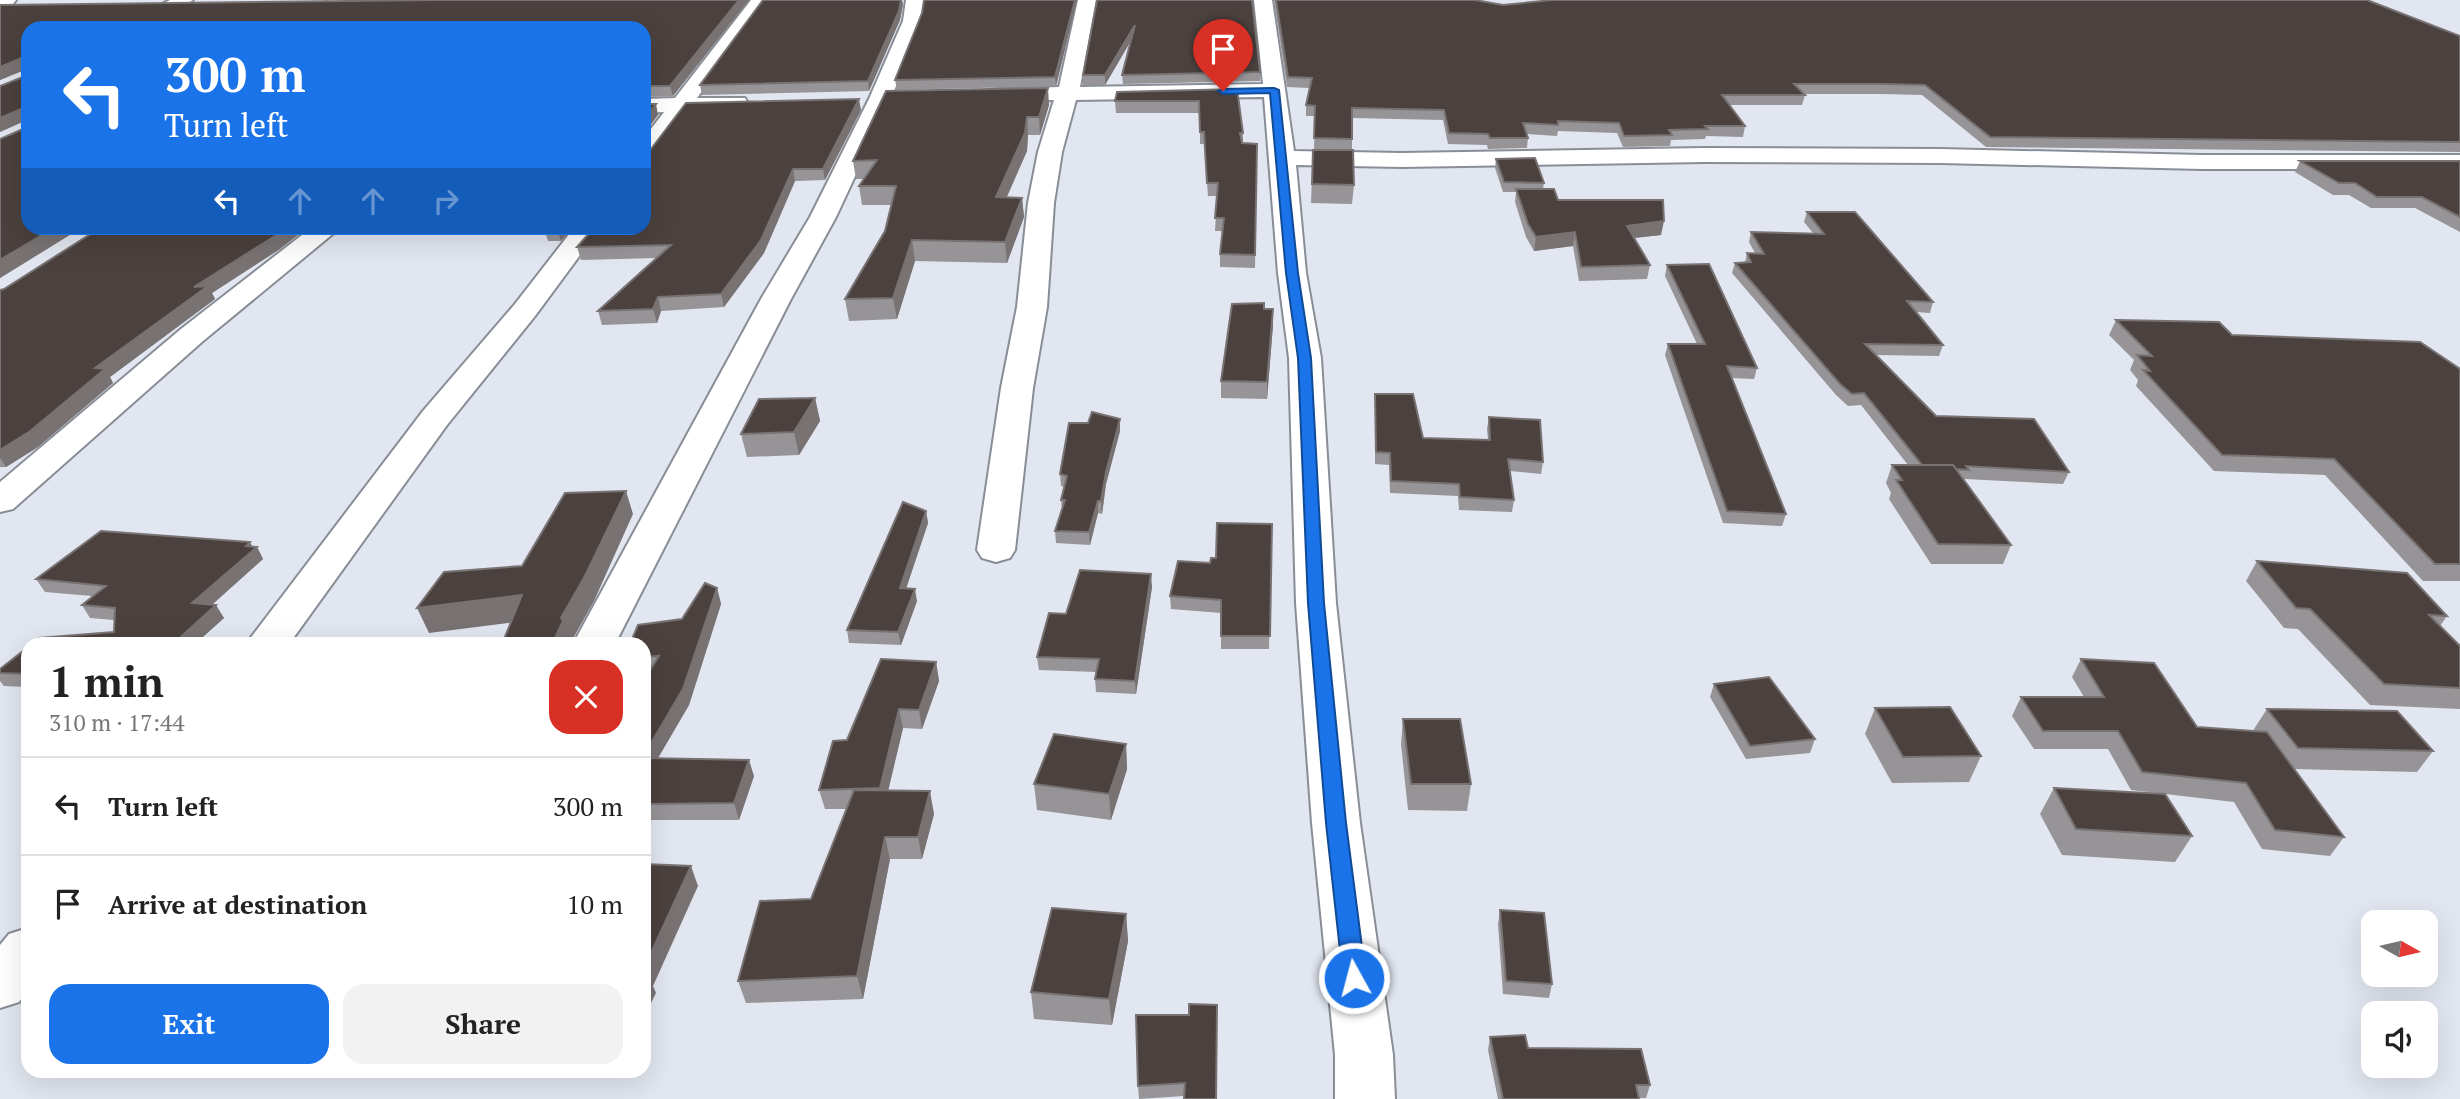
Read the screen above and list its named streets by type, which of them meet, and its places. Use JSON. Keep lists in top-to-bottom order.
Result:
{
  "north": "right",
  "page": {
    "turn": ["300 m", "Turn left"],
    "heading": ["1 min", "310 m · 17:44"],
    "list": [
      {
        "name": "Turn left",
        "value": "300 m"
      },
      {
        "name": "Arrive at destination",
        "value": "10 m"
      }
    ],
    "buttons": ["Exit", "Share"]
  }
}
